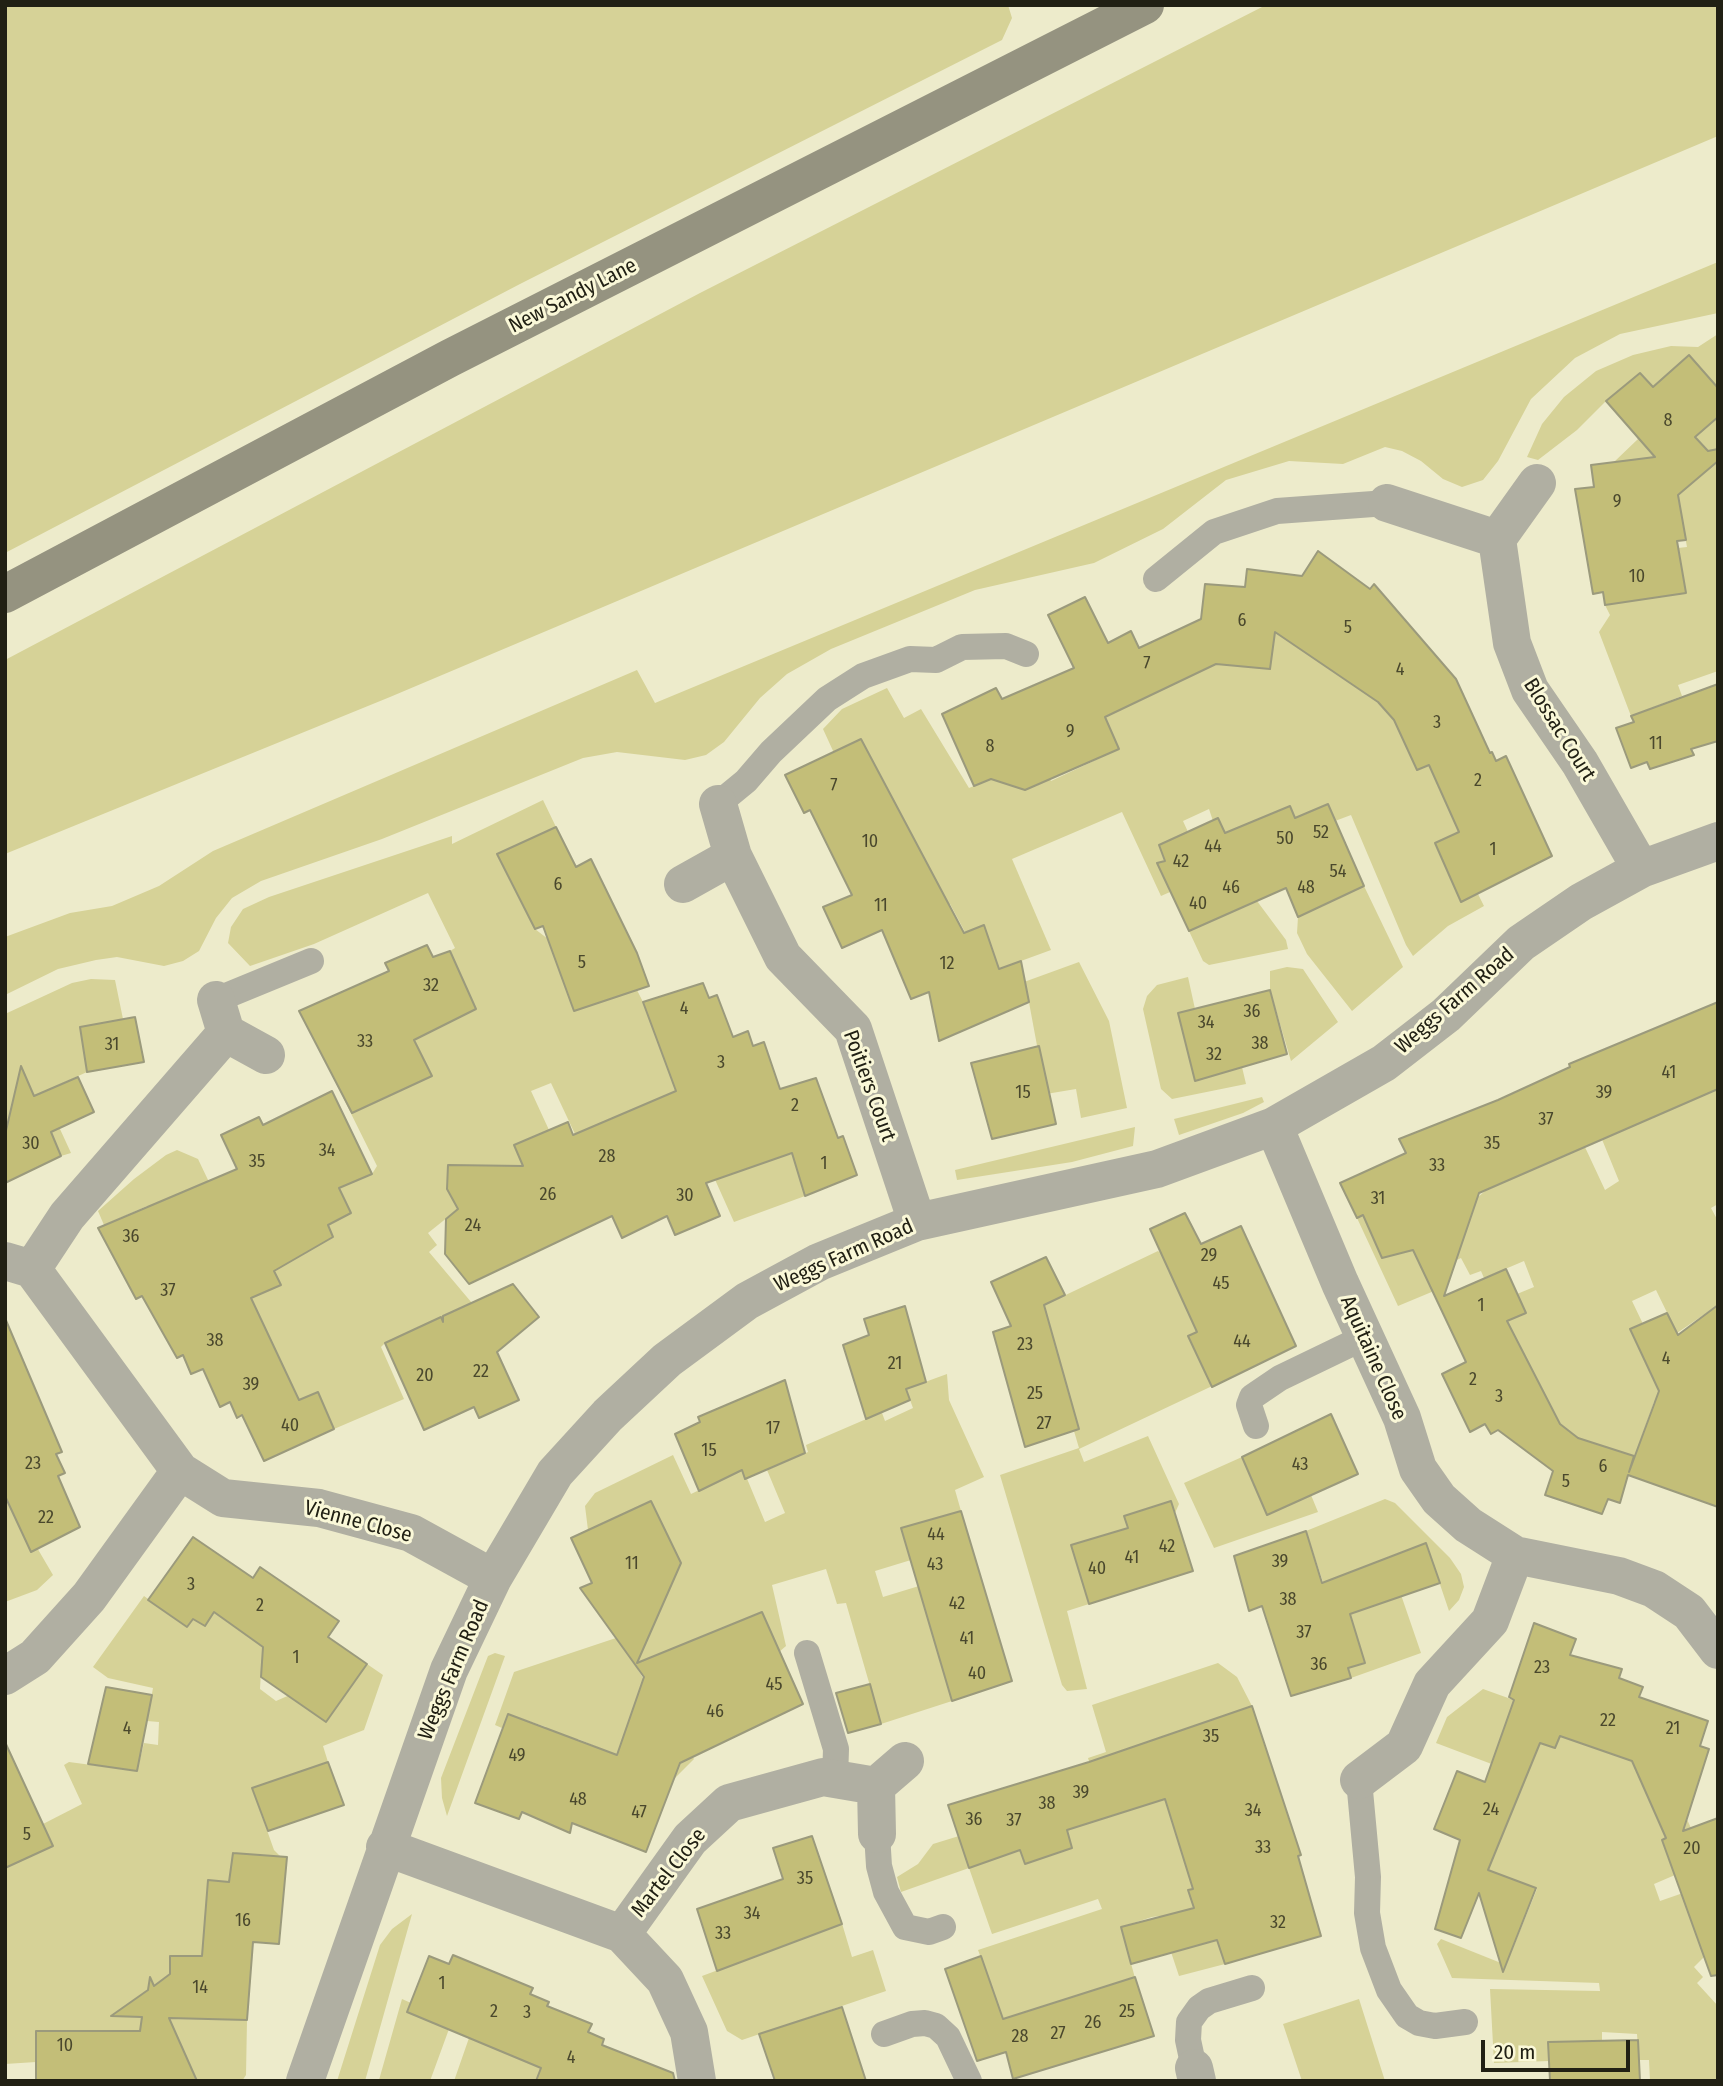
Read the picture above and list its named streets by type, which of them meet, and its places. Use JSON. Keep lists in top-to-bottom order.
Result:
{
  "streets": {
    "street": [
      "New Sandy Lane",
      "Blossac Court",
      "Weggs Farm Road",
      "Poitiers Court",
      "Aquitaine Close",
      "Vienne Close",
      "Martel Close"
    ]
  },
  "crossings": [
    ["Blossac Court", "Weggs Farm Road"],
    ["Weggs Farm Road", "Poitiers Court"],
    ["Weggs Farm Road", "Aquitaine Close"],
    ["Weggs Farm Road", "Vienne Close"],
    ["Weggs Farm Road", "Martel Close"]
  ],
  "house_numbers": [
    "8",
    "9",
    "10",
    "6",
    "5",
    "7",
    "4",
    "3",
    "9",
    "11",
    "8",
    "2",
    "7",
    "52",
    "50",
    "10",
    "44",
    "1",
    "42",
    "54",
    "6",
    "46",
    "48",
    "40",
    "11",
    "5",
    "12",
    "32",
    "4",
    "36",
    "34",
    "33",
    "38",
    "31",
    "32",
    "3",
    "41",
    "15",
    "39",
    "2",
    "37",
    "30",
    "35",
    "34",
    "28",
    "35",
    "1",
    "33",
    "26",
    "30",
    "31",
    "24",
    "36",
    "29",
    "45",
    "37",
    "1",
    "38",
    "44",
    "23",
    "4",
    "21",
    "22",
    "20",
    "2",
    "39",
    "25",
    "3",
    "27",
    "40",
    "17",
    "15",
    "23",
    "43",
    "6",
    "5",
    "22",
    "44",
    "42",
    "41",
    "39",
    "11",
    "43",
    "40",
    "3",
    "38",
    "42",
    "2",
    "37",
    "41",
    "1",
    "36",
    "23",
    "40",
    "45",
    "46",
    "22",
    "4",
    "21",
    "35",
    "49",
    "39",
    "48",
    "38",
    "24",
    "34",
    "47",
    "36",
    "37",
    "5",
    "33",
    "20",
    "35",
    "34",
    "16",
    "32",
    "33",
    "1",
    "14",
    "2",
    "25",
    "3",
    "26",
    "27",
    "28",
    "10",
    "4"
  ],
  "scale_bar": "20 m"
}
